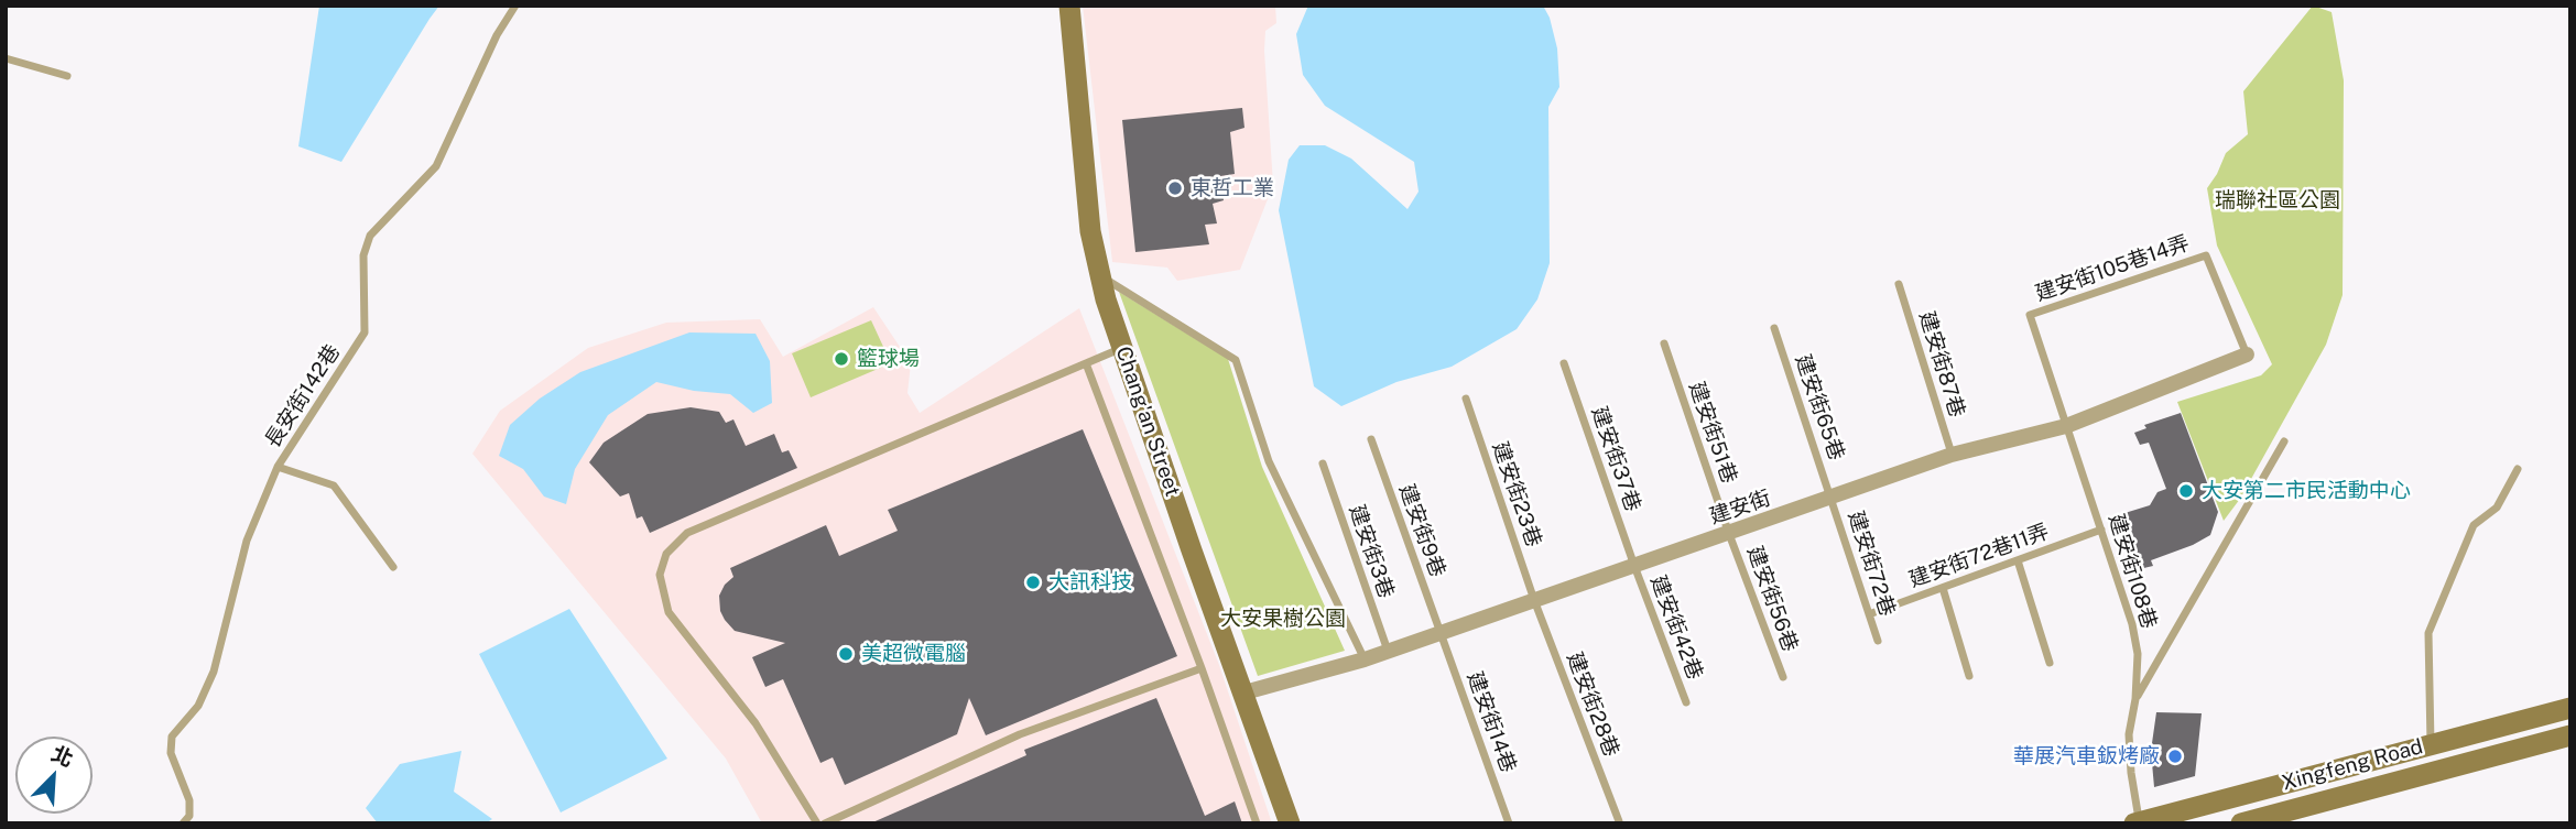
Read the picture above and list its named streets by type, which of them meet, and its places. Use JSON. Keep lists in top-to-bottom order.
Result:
{
  "streets": {
    "street": ["Chang'an Street", "建安街", "Xingfeng Road"],
    "lane": [
      "建安街105巷14弄",
      "建安街87巷",
      "長安街142巷",
      "建安街65巷",
      "建安街51巷",
      "建安街37巷",
      "建安街23巷",
      "建安街9巷",
      "建安街3巷",
      "建安街72巷11弄",
      "建安街72巷",
      "建安街108巷",
      "建安街56巷",
      "建安街42巷",
      "建安街28巷",
      "建安街14巷"
    ]
  },
  "crossings": [
    ["建安街105巷14弄", "建安街"],
    ["建安街105巷14弄", "建安街108巷"],
    ["建安街87巷", "建安街"],
    ["建安街65巷", "建安街"],
    ["建安街65巷", "建安街72巷"],
    ["Chang'an Street", "建安街"],
    ["建安街51巷", "建安街"],
    ["建安街51巷", "建安街56巷"],
    ["建安街37巷", "建安街"],
    ["建安街37巷", "建安街42巷"],
    ["建安街23巷", "建安街"],
    ["建安街23巷", "建安街28巷"],
    ["建安街", "建安街9巷"],
    ["建安街", "建安街3巷"],
    ["建安街", "建安街72巷"],
    ["建安街", "建安街108巷"],
    ["建安街", "建安街56巷"],
    ["建安街", "建安街42巷"],
    ["建安街", "建安街28巷"],
    ["建安街", "建安街14巷"],
    ["建安街9巷", "建安街14巷"],
    ["建安街72巷11弄", "建安街72巷"],
    ["建安街72巷11弄", "建安街108巷"],
    ["建安街108巷", "Xingfeng Road"]
  ],
  "parks": ["瑞聯社區公園", "大安果樹公園"],
  "places": [
    "東哲工業",
    "籃球場",
    "大安第二市民活動中心",
    "大訊科技",
    "美超微電腦",
    "華展汽車鈑烤廠"
  ],
  "north": "top right"
}
